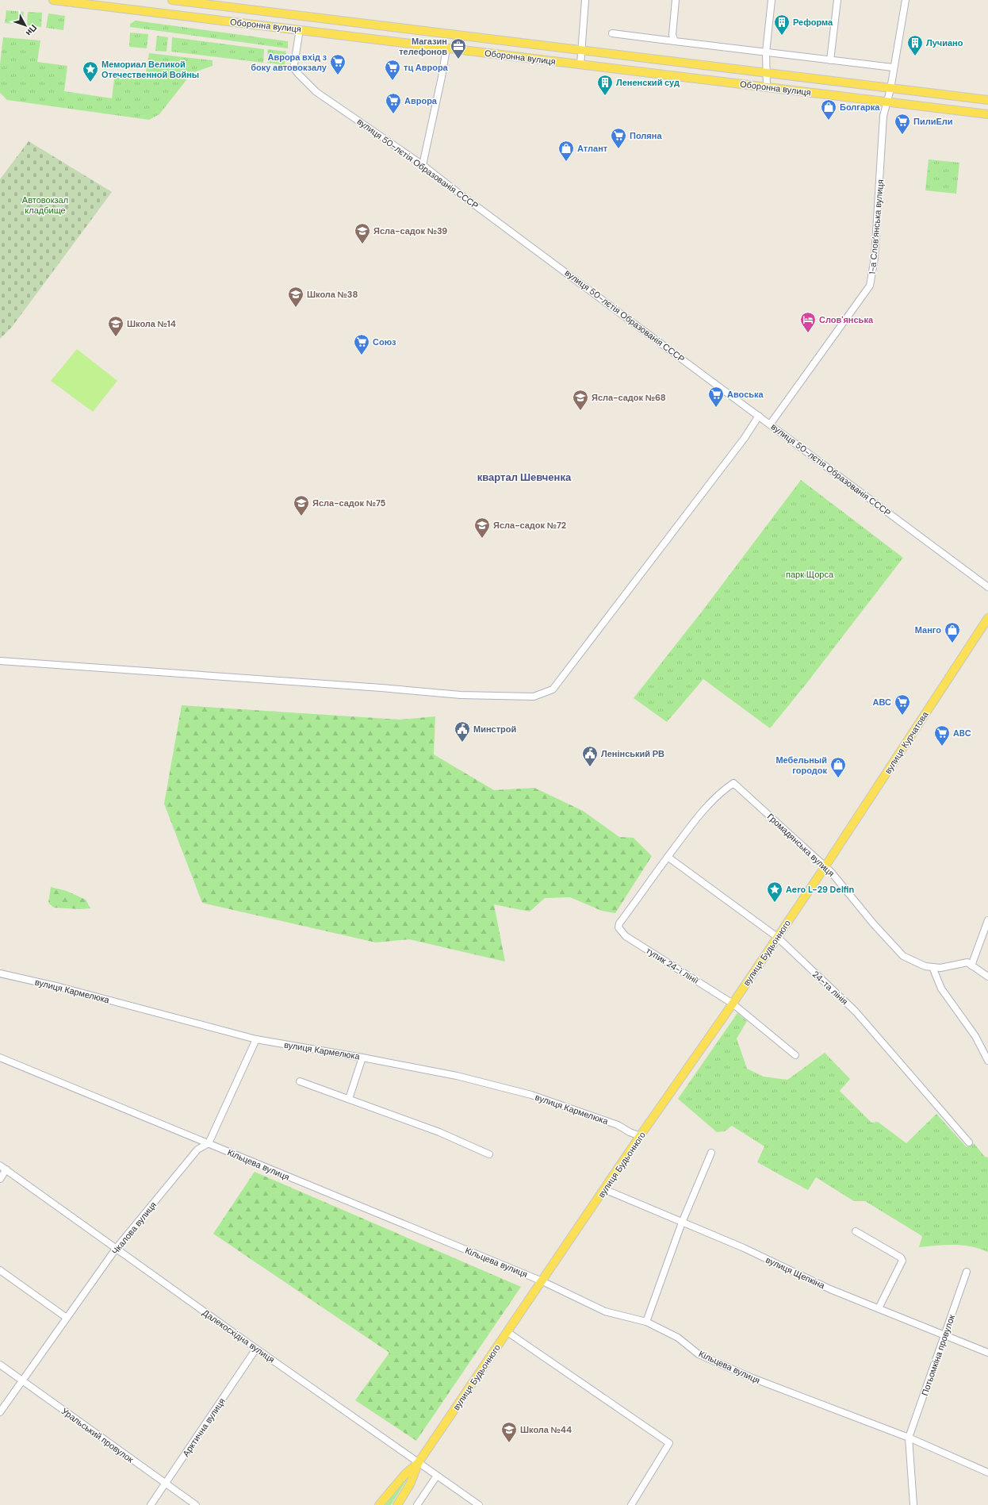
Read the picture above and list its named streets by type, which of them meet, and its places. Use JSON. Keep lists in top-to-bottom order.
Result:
{
  "streets": {
    "main road": ["Оборонна вулиця", "вулиця Курчатова", "вулиця Будьонного"],
    "street": [
      "вулиця 50-лєтія Образованія СССР",
      "1-а Слов’янська вулиця",
      "Громадянська вулиця",
      "тупик 24-ї лінії",
      "24-та лінія",
      "вулиця Кармелюка",
      "Кільцева вулиця",
      "Чкалова вулиця",
      "вулиця Щепкіна",
      "Далекосхідна вулиця",
      "Потьомкіна провулок",
      "Арктична вулиця",
      "Уральський провулок"
    ]
  },
  "crossings": [
    ["Оборонна вулиця", "вулиця 50-лєтія Образованія СССР"],
    ["Оборонна вулиця", "1-а Слов’янська вулиця"],
    ["вулиця 50-лєтія Образованія СССР", "1-а Слов’янська вулиця"],
    ["вулиця Курчатова", "Громадянська вулиця"],
    ["вулиця Курчатова", "вулиця Будьонного"],
    ["Громадянська вулиця", "вулиця Будьонного"],
    ["Громадянська вулиця", "тупик 24-ї лінії"],
    ["Громадянська вулиця", "24-та лінія"],
    ["вулиця Будьонного", "тупик 24-ї лінії"],
    ["вулиця Будьонного", "24-та лінія"],
    ["вулиця Будьонного", "вулиця Кармелюка"],
    ["вулиця Будьонного", "Кільцева вулиця"],
    ["вулиця Будьонного", "вулиця Щепкіна"],
    ["вулиця Будьонного", "Далекосхідна вулиця"],
    ["тупик 24-ї лінії", "24-та лінія"],
    ["Кільцева вулиця", "Чкалова вулиця"],
    ["Кільцева вулиця", "Потьомкіна провулок"],
    ["Чкалова вулиця", "Далекосхідна вулиця"],
    ["Чкалова вулиця", "Уральський провулок"],
    ["вулиця Щепкіна", "Потьомкіна провулок"],
    ["Далекосхідна вулиця", "Арктична вулиця"],
    ["Арктична вулиця", "Уральський провулок"]
  ],
  "districts": ["квартал Шевченка"],
  "parks": ["Автовокзал кладбище", "парк Щорса"],
  "places": {
    "building": ["Реформа", "Лучиано", "Лененский суд"],
    "office": ["Магазин телефонов"],
    "supermarket": [
      "Аврора вхід з боку автовокзалу",
      "тц Аврора",
      "Аврора",
      "ПилиЕли",
      "Поляна",
      "Союз",
      "Авоська",
      "АВС",
      "ABC"
    ],
    "place": ["Мемориал Великой Отечественной Войны", "Aero L-29 Delfin"],
    "shop": [
      "Болгарка",
      "Атлант",
      "Манго",
      "Мебельный городок"
    ],
    "school or university": [
      "Ясла-садок №39",
      "Школа №38",
      "Школа №14",
      "Ясла-садок №68",
      "Ясла-садок №75",
      "Ясла-садок №72",
      "Школа №44"
    ],
    "hotel": ["Слов'янська"],
    "public building": ["Минстрой", "Ленінський РВ"]
  },
  "north": "bottom right"
}
